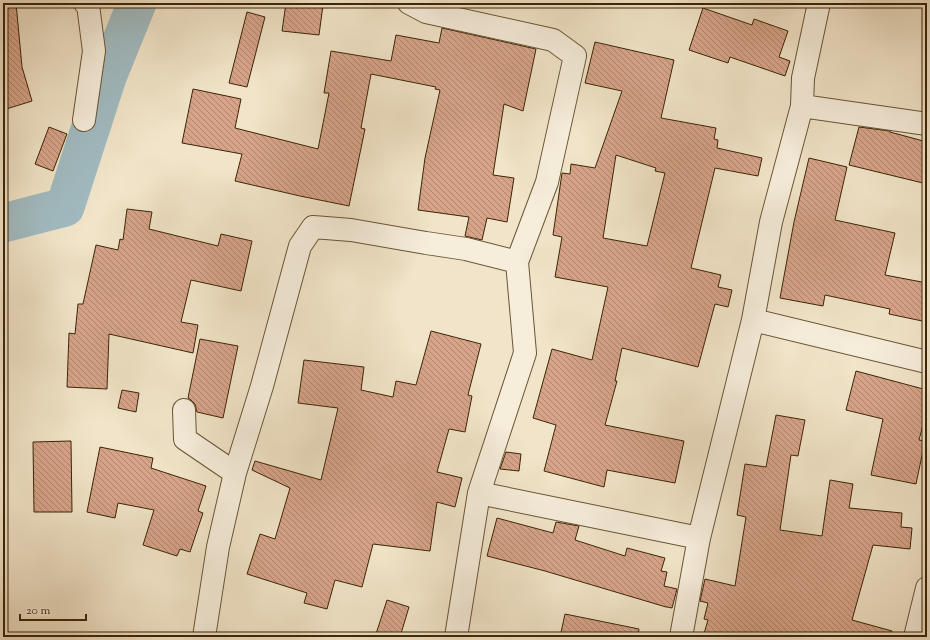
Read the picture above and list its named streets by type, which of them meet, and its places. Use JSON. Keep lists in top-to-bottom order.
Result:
{
  "scale_bar": "20 m"
}
